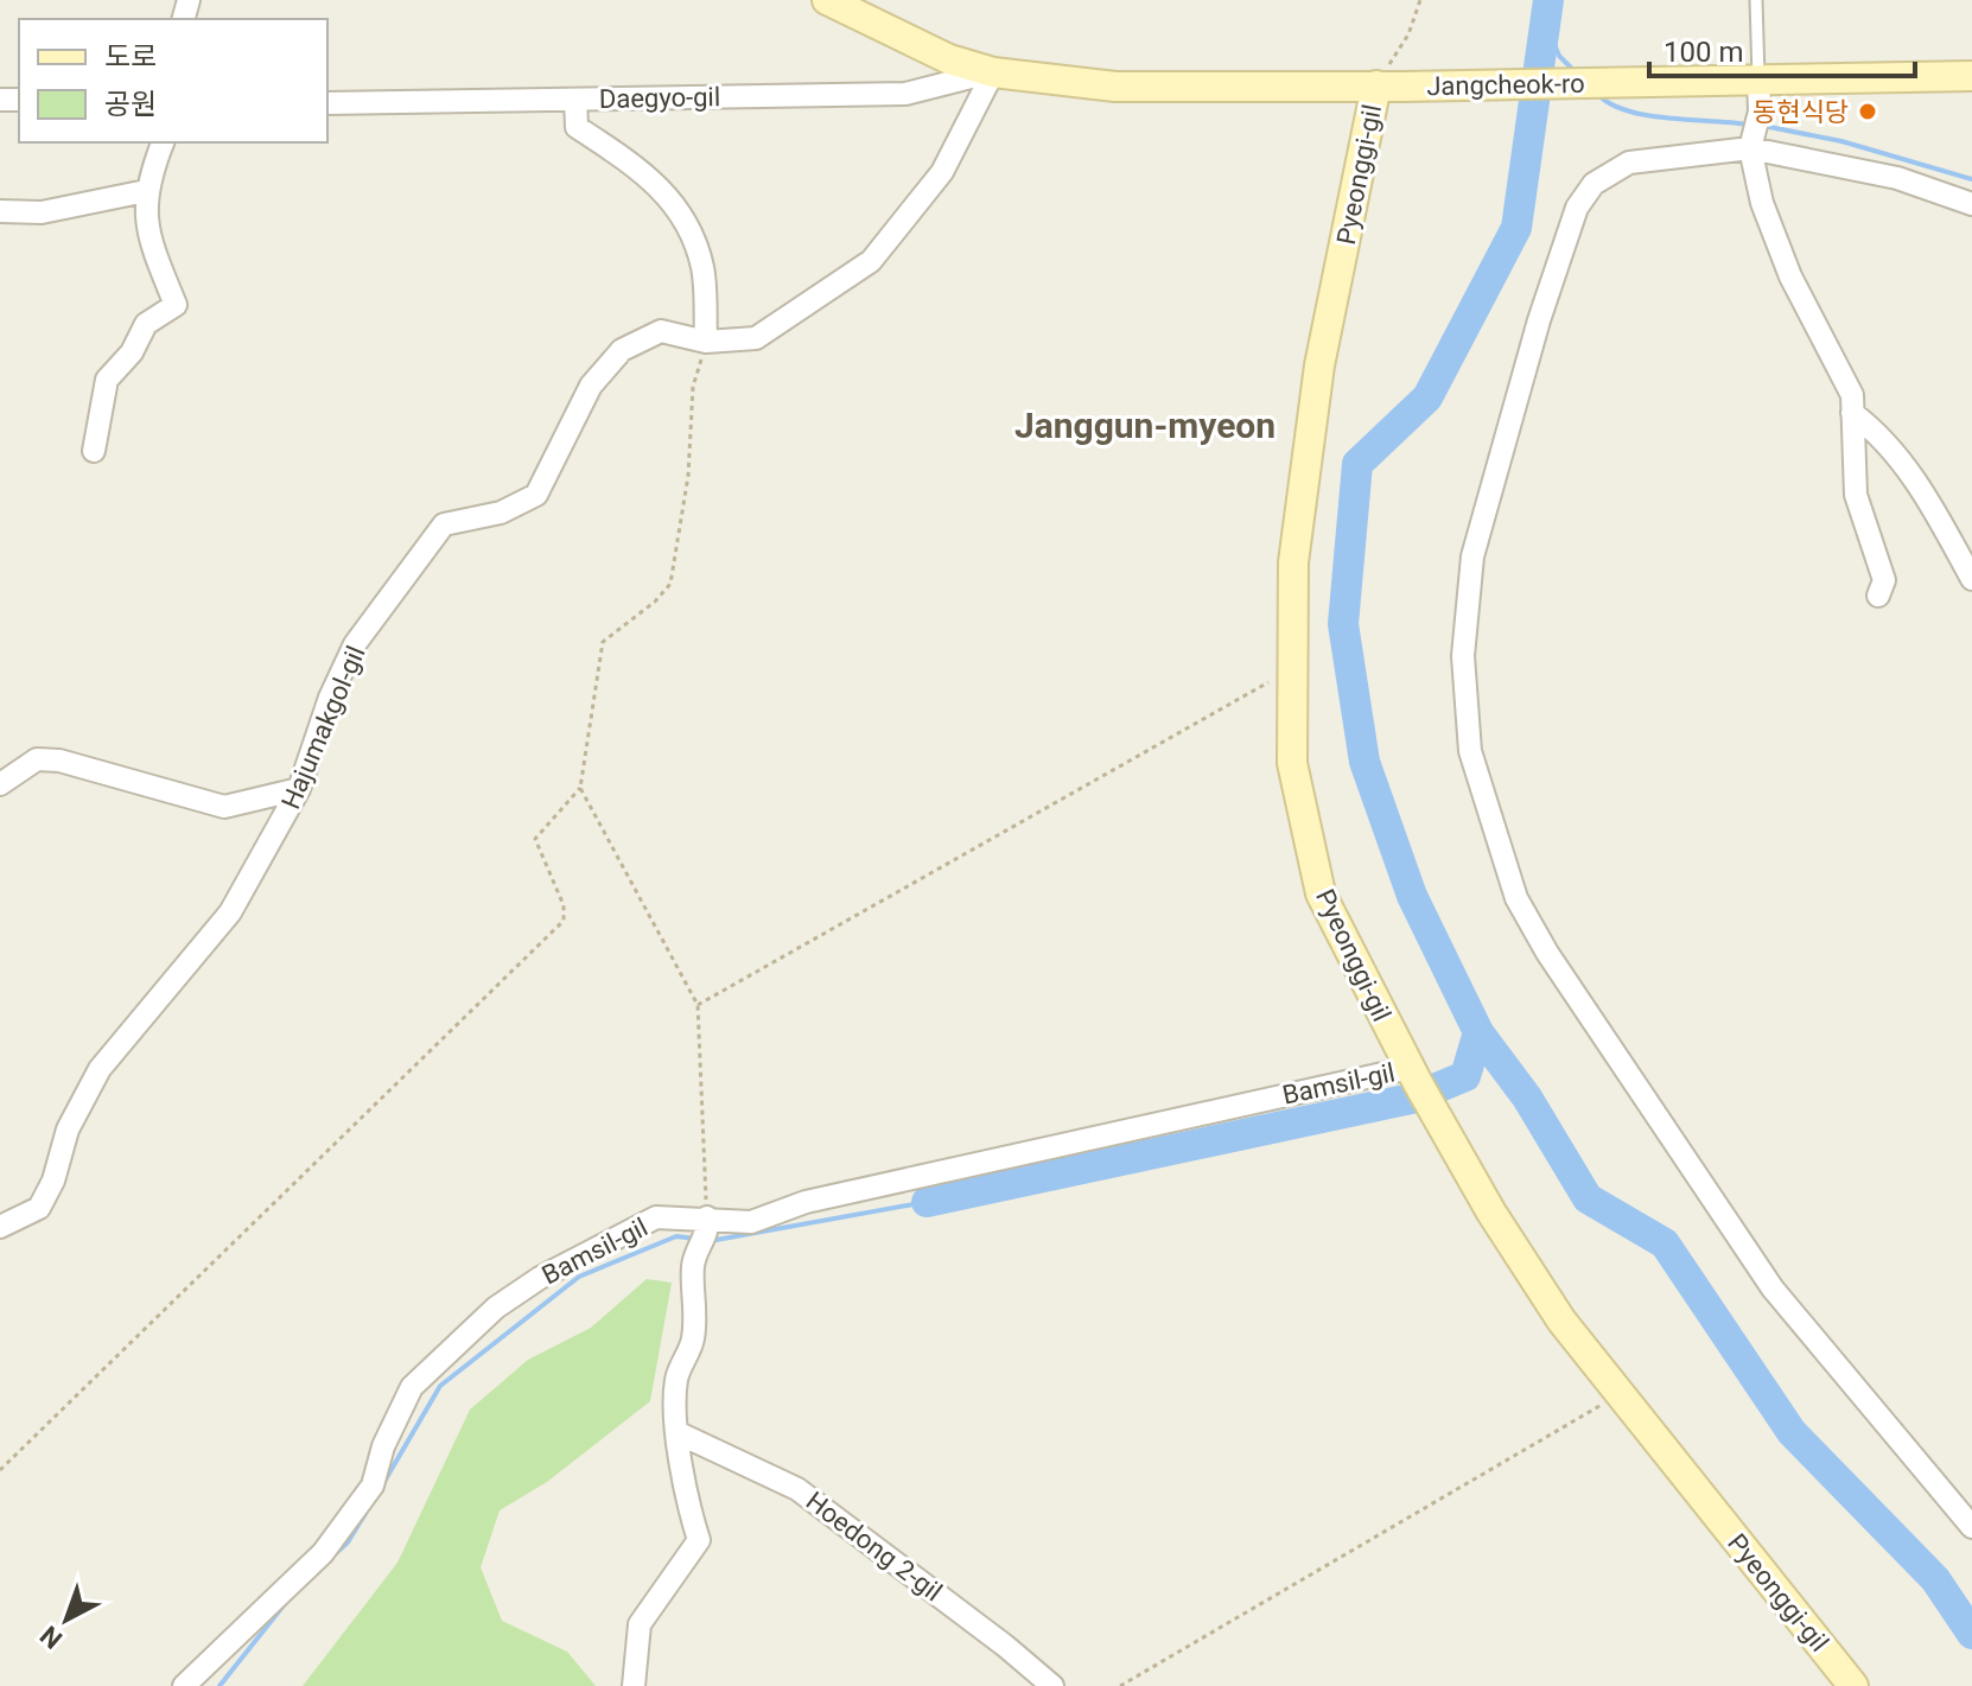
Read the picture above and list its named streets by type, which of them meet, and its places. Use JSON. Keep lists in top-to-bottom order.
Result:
{
  "streets": {
    "main road": ["Jangcheok-ro", "Pyeonggi-gil"],
    "street": [
      "Daegyo-gil",
      "Hajumakgol-gil",
      "Bamsil-gil",
      "Hoedong 2-gil"
    ]
  },
  "crossings": [
    ["Jangcheok-ro", "Daegyo-gil"],
    ["Jangcheok-ro", "Pyeonggi-gil"],
    ["Jangcheok-ro", "Hajumakgol-gil"],
    ["Daegyo-gil", "Hajumakgol-gil"],
    ["Pyeonggi-gil", "Bamsil-gil"]
  ],
  "districts": ["Janggun-myeon"],
  "places": ["동현식당"],
  "legend": ["도로", "공원"],
  "scale_bar": "100 m",
  "north": "bottom left"
}
